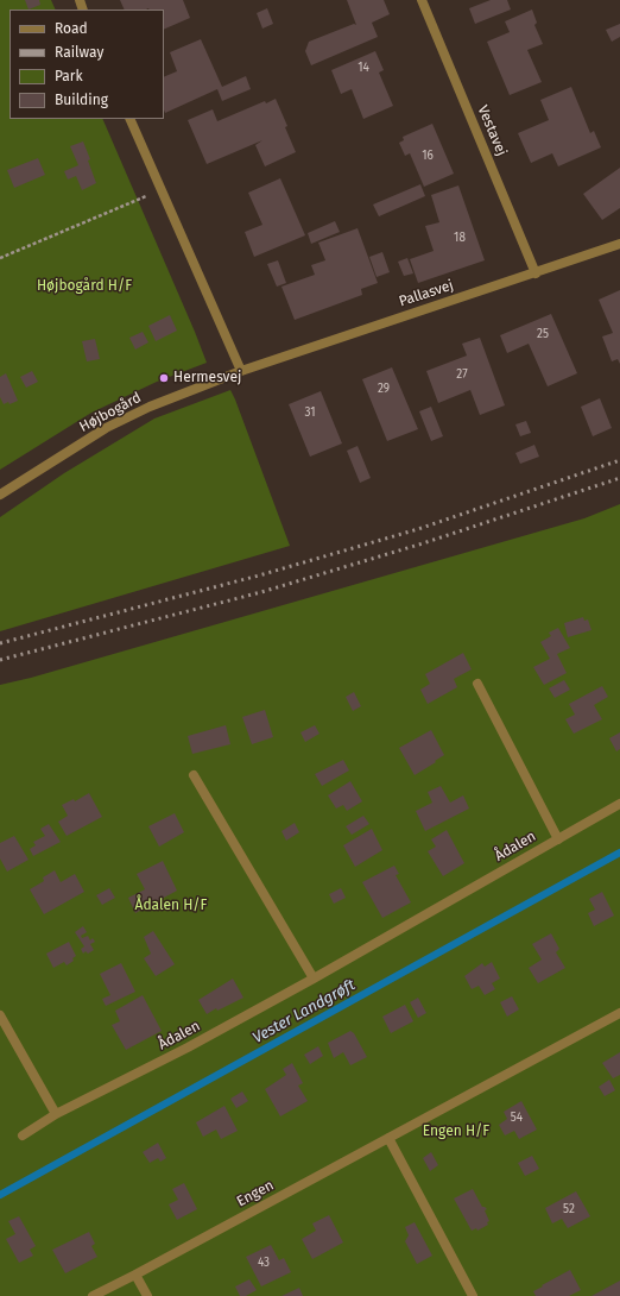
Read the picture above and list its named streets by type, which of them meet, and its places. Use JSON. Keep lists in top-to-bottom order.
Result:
{
  "streets": {
    "street": [
      "Vestavej",
      "Pallasvej",
      "Højbogård",
      "Ådalen",
      "Engen"
    ]
  },
  "crossings": [
    ["Vestavej", "Pallasvej"],
    ["Pallasvej", "Højbogård"]
  ],
  "water": ["Vester Landgrøft"],
  "parks": ["Højbogård H/F", "Ådalen H/F", "Engen H/F"],
  "places": ["Hermesvej"],
  "house_numbers": [
    "14",
    "16",
    "18",
    "25",
    "27",
    "29",
    "31",
    "54",
    "52",
    "43"
  ],
  "legend": [
    "Road",
    "Railway",
    "Park",
    "Building"
  ]
}
